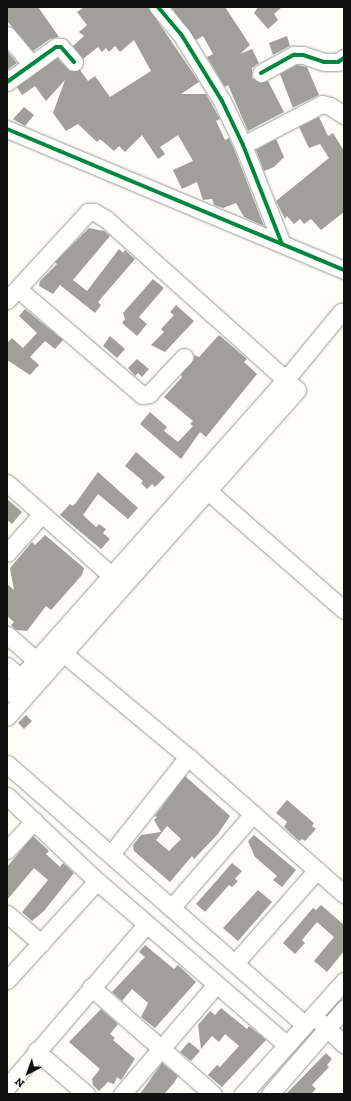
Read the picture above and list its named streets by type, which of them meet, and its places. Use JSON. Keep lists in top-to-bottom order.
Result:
{
  "north": "bottom left"
}
